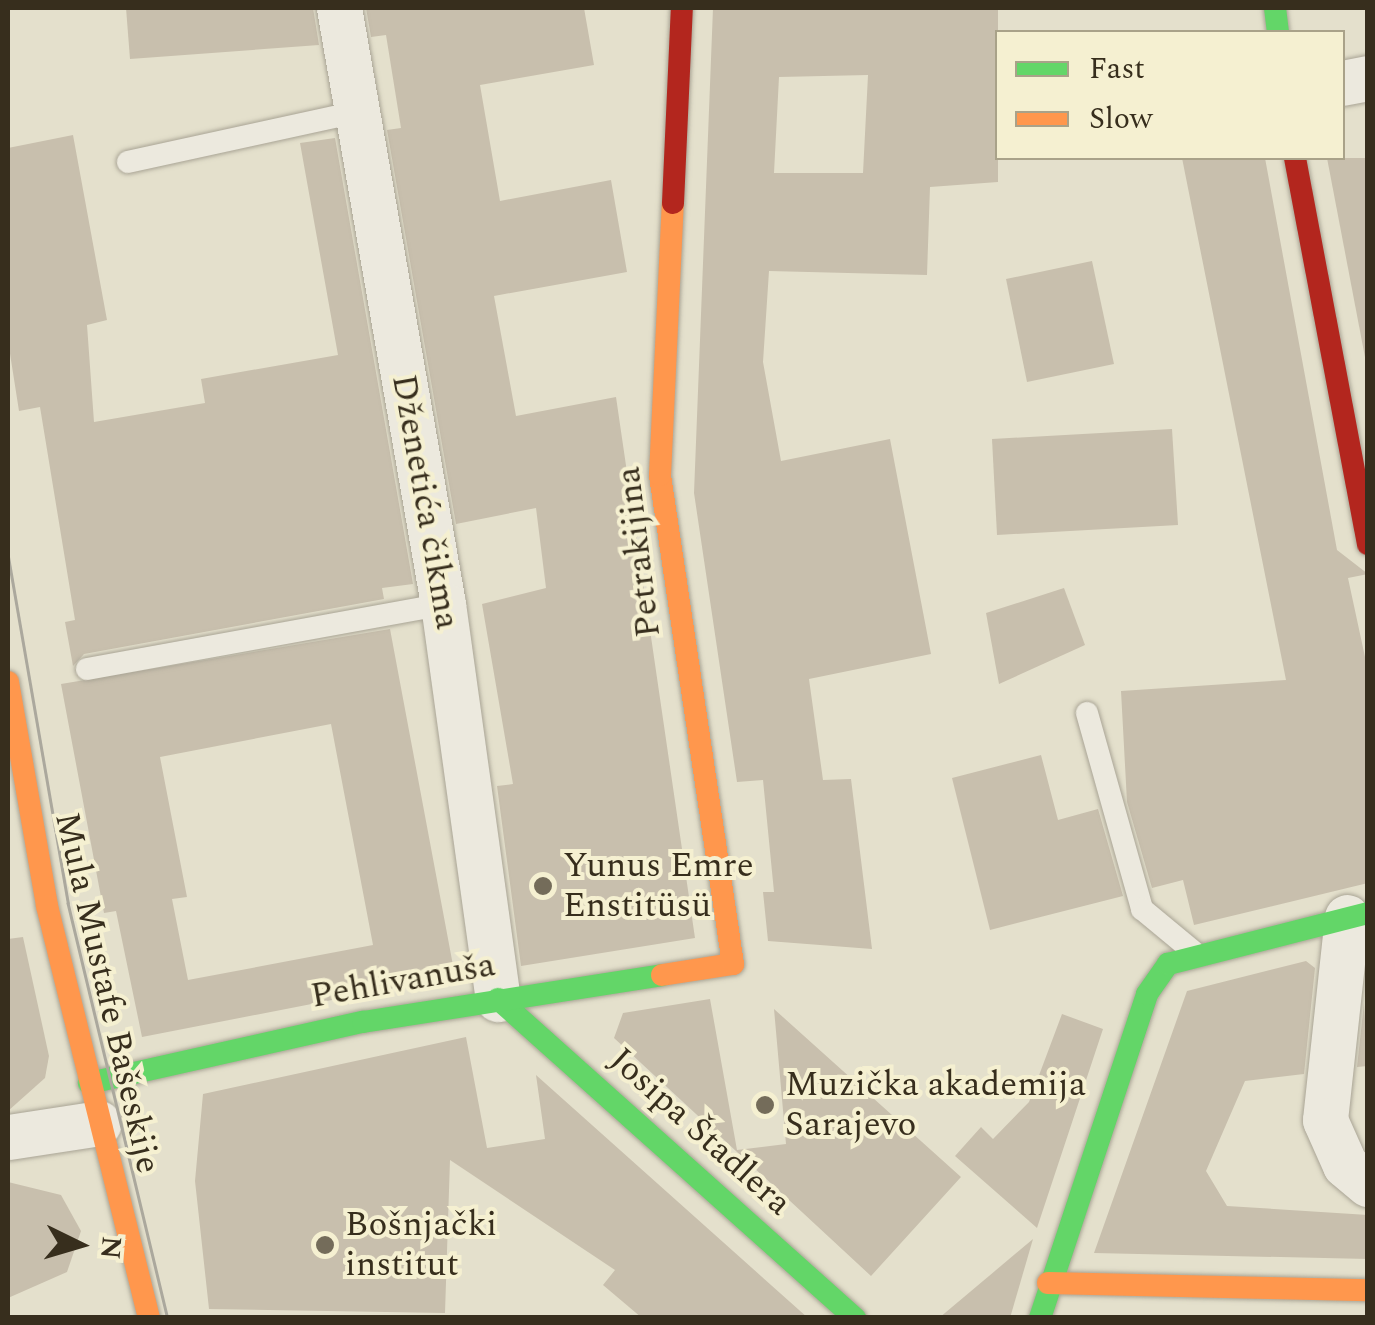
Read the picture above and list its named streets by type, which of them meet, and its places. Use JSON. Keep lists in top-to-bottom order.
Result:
{
  "streets": {
    "street": [
      "Dženetića čikma",
      "Petrakijina",
      "Pehlivanuša",
      "Mula Mustafe Bašeskije",
      "Josipa Štadlera"
    ]
  },
  "crossings": [
    ["Dženetića čikma", "Pehlivanuša"],
    ["Dženetića čikma", "Josipa Štadlera"],
    ["Petrakijina", "Pehlivanuša"],
    ["Pehlivanuša", "Mula Mustafe Bašeskije"],
    ["Pehlivanuša", "Josipa Štadlera"]
  ],
  "places": ["Yunus Emre Enstitüsü", "Muzička akademija Sarajevo", "Bošnjački institut"],
  "legend": ["Fast", "Slow"],
  "north": "right"
}
